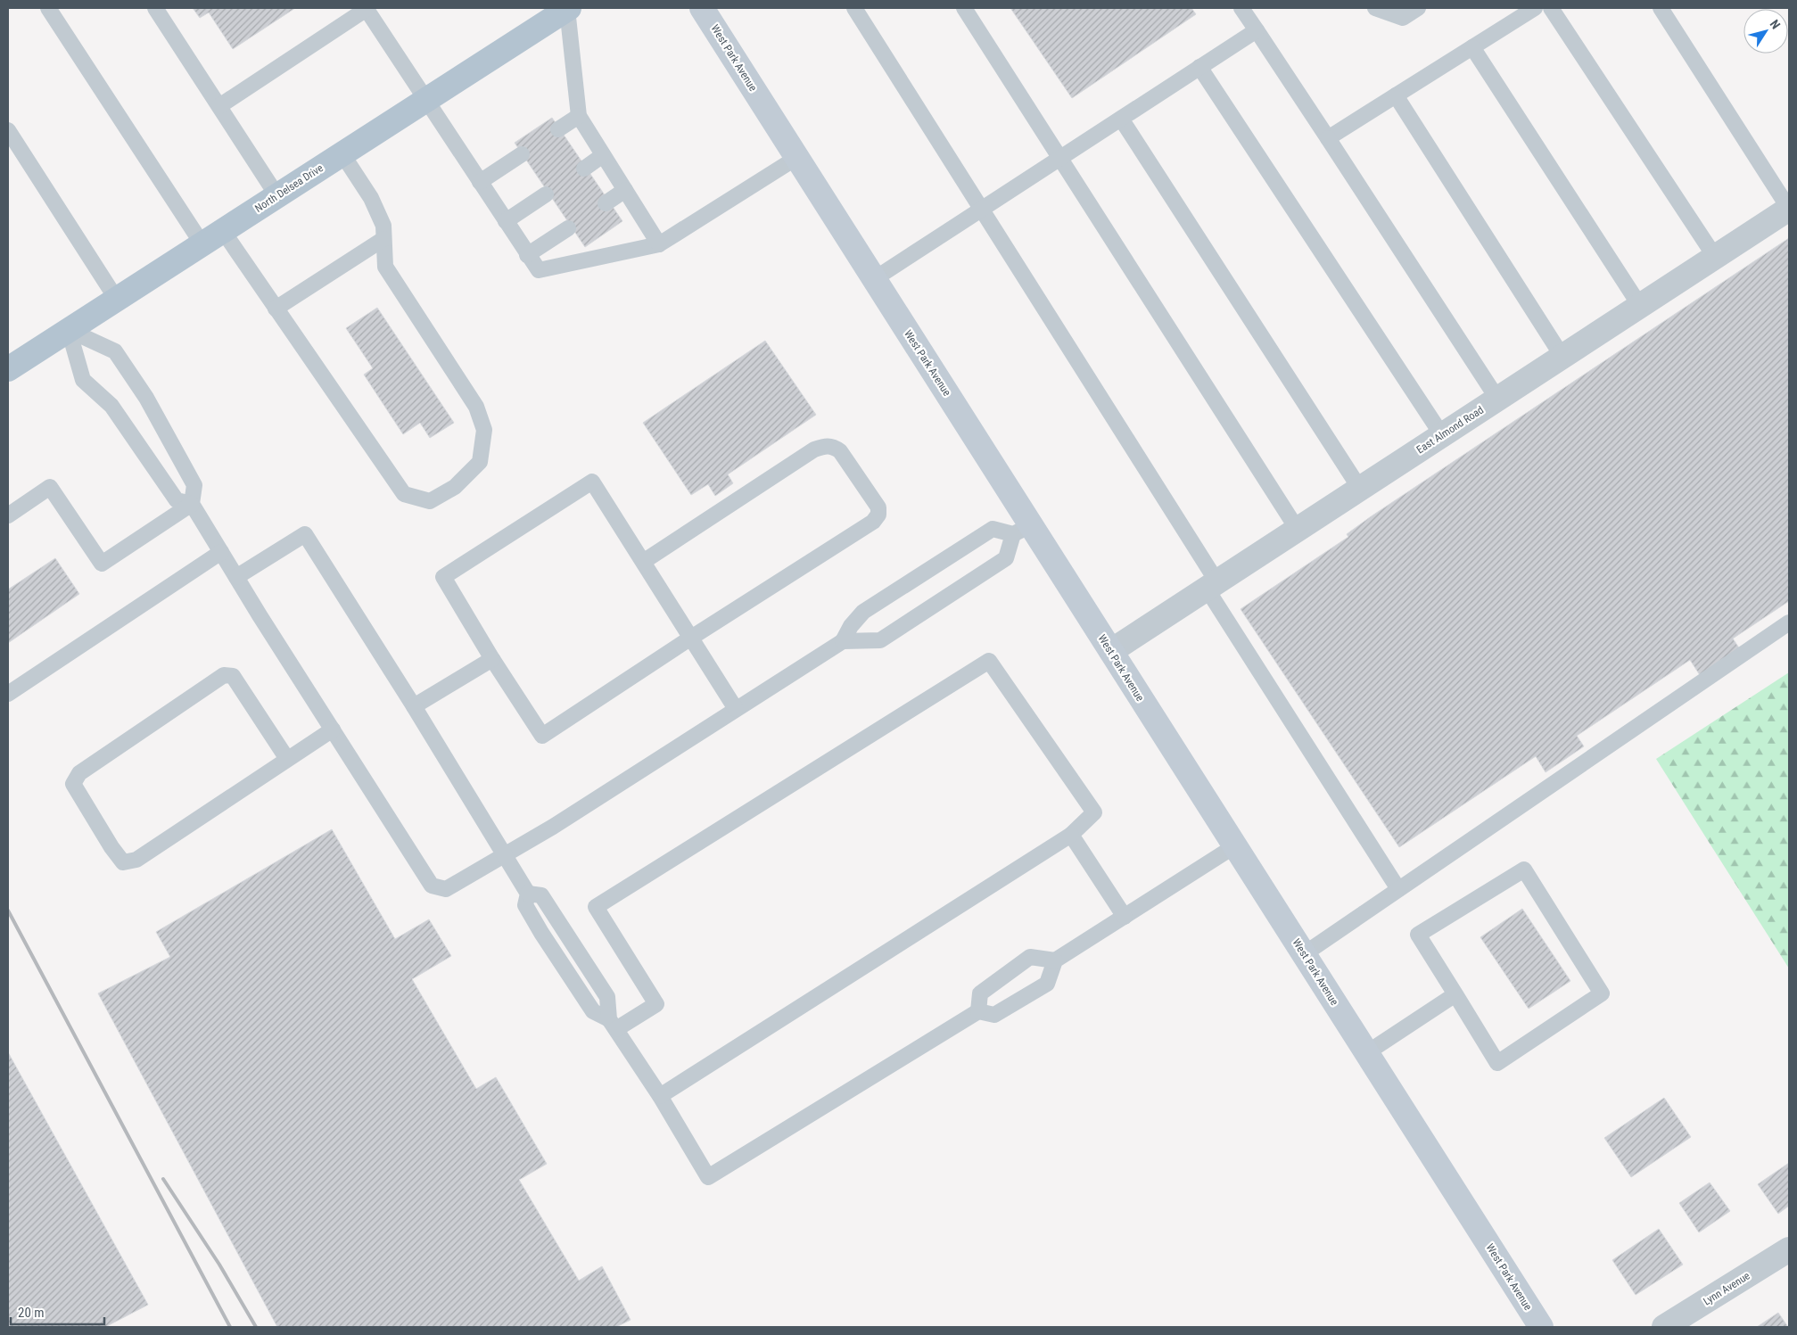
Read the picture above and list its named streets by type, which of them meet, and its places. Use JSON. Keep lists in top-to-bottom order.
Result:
{
  "streets": {
    "main road": ["West Park Avenue", "North Delsea Drive"],
    "street": ["East Almond Road", "Lynn Avenue"]
  },
  "crossings": [
    ["West Park Avenue", "East Almond Road"]
  ],
  "scale_bar": "20 m",
  "north": "top right"
}
